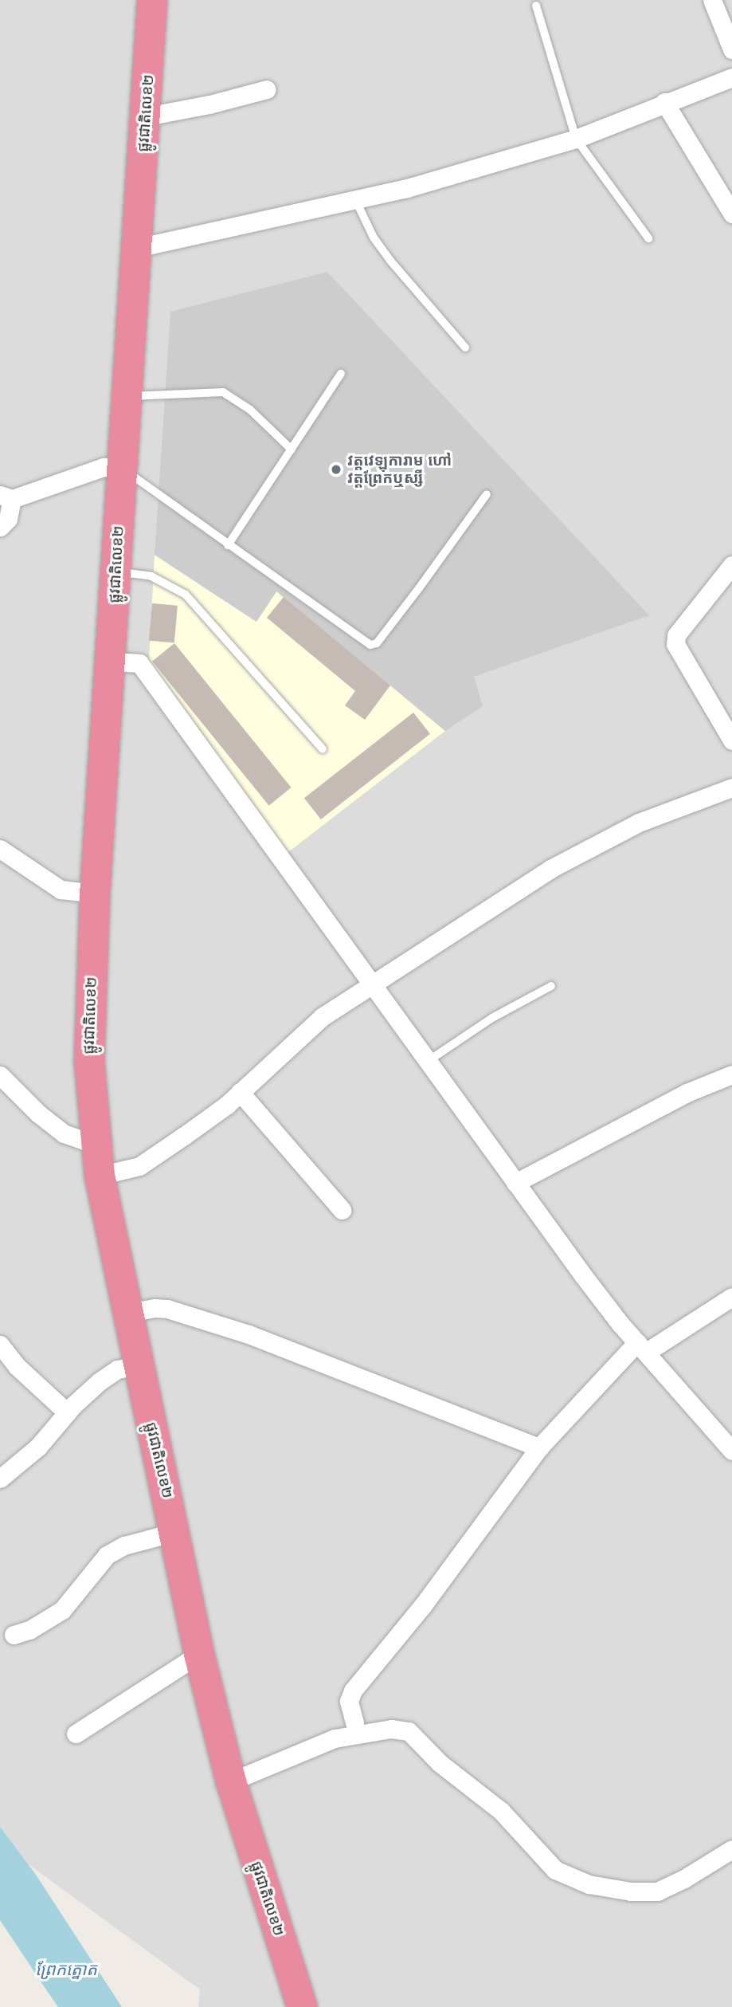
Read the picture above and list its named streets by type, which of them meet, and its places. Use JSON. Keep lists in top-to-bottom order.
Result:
{
  "streets": {
    "highway": ["ផ្លូវជាតិលេខ២"]
  },
  "water": ["ព្រែកត្នោត"],
  "places": ["វត្តវេឡុការាម ហៅ វត្តព្រែកឬស្សី"]
}
